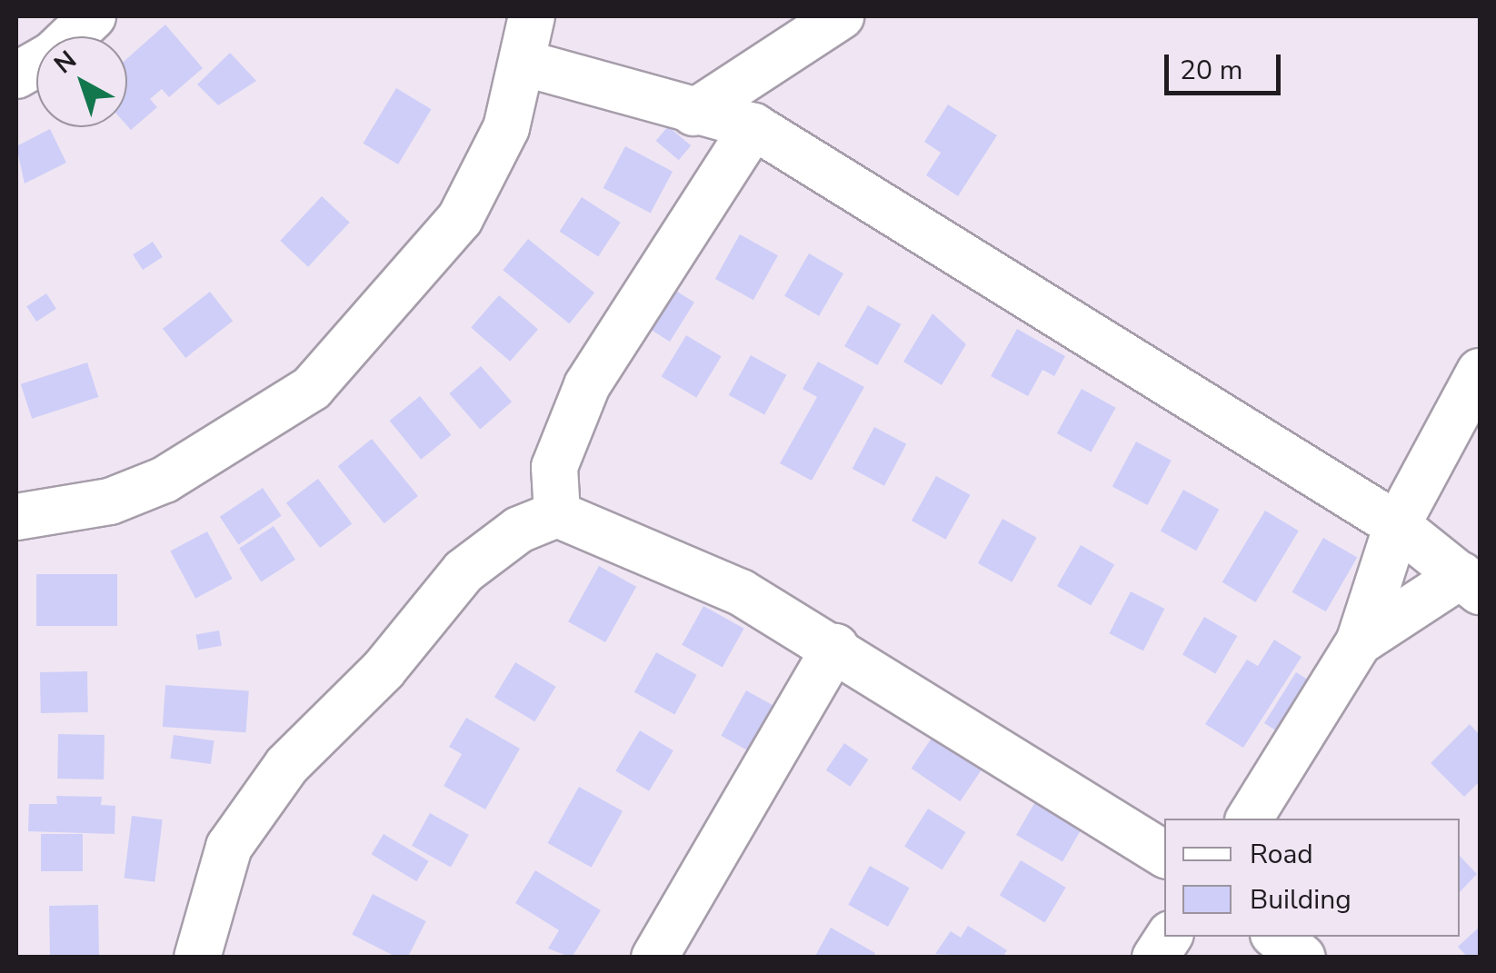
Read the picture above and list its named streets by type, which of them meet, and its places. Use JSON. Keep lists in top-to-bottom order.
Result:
{
  "legend": ["Road", "Building"],
  "scale_bar": "20 m",
  "north": "top left"
}
